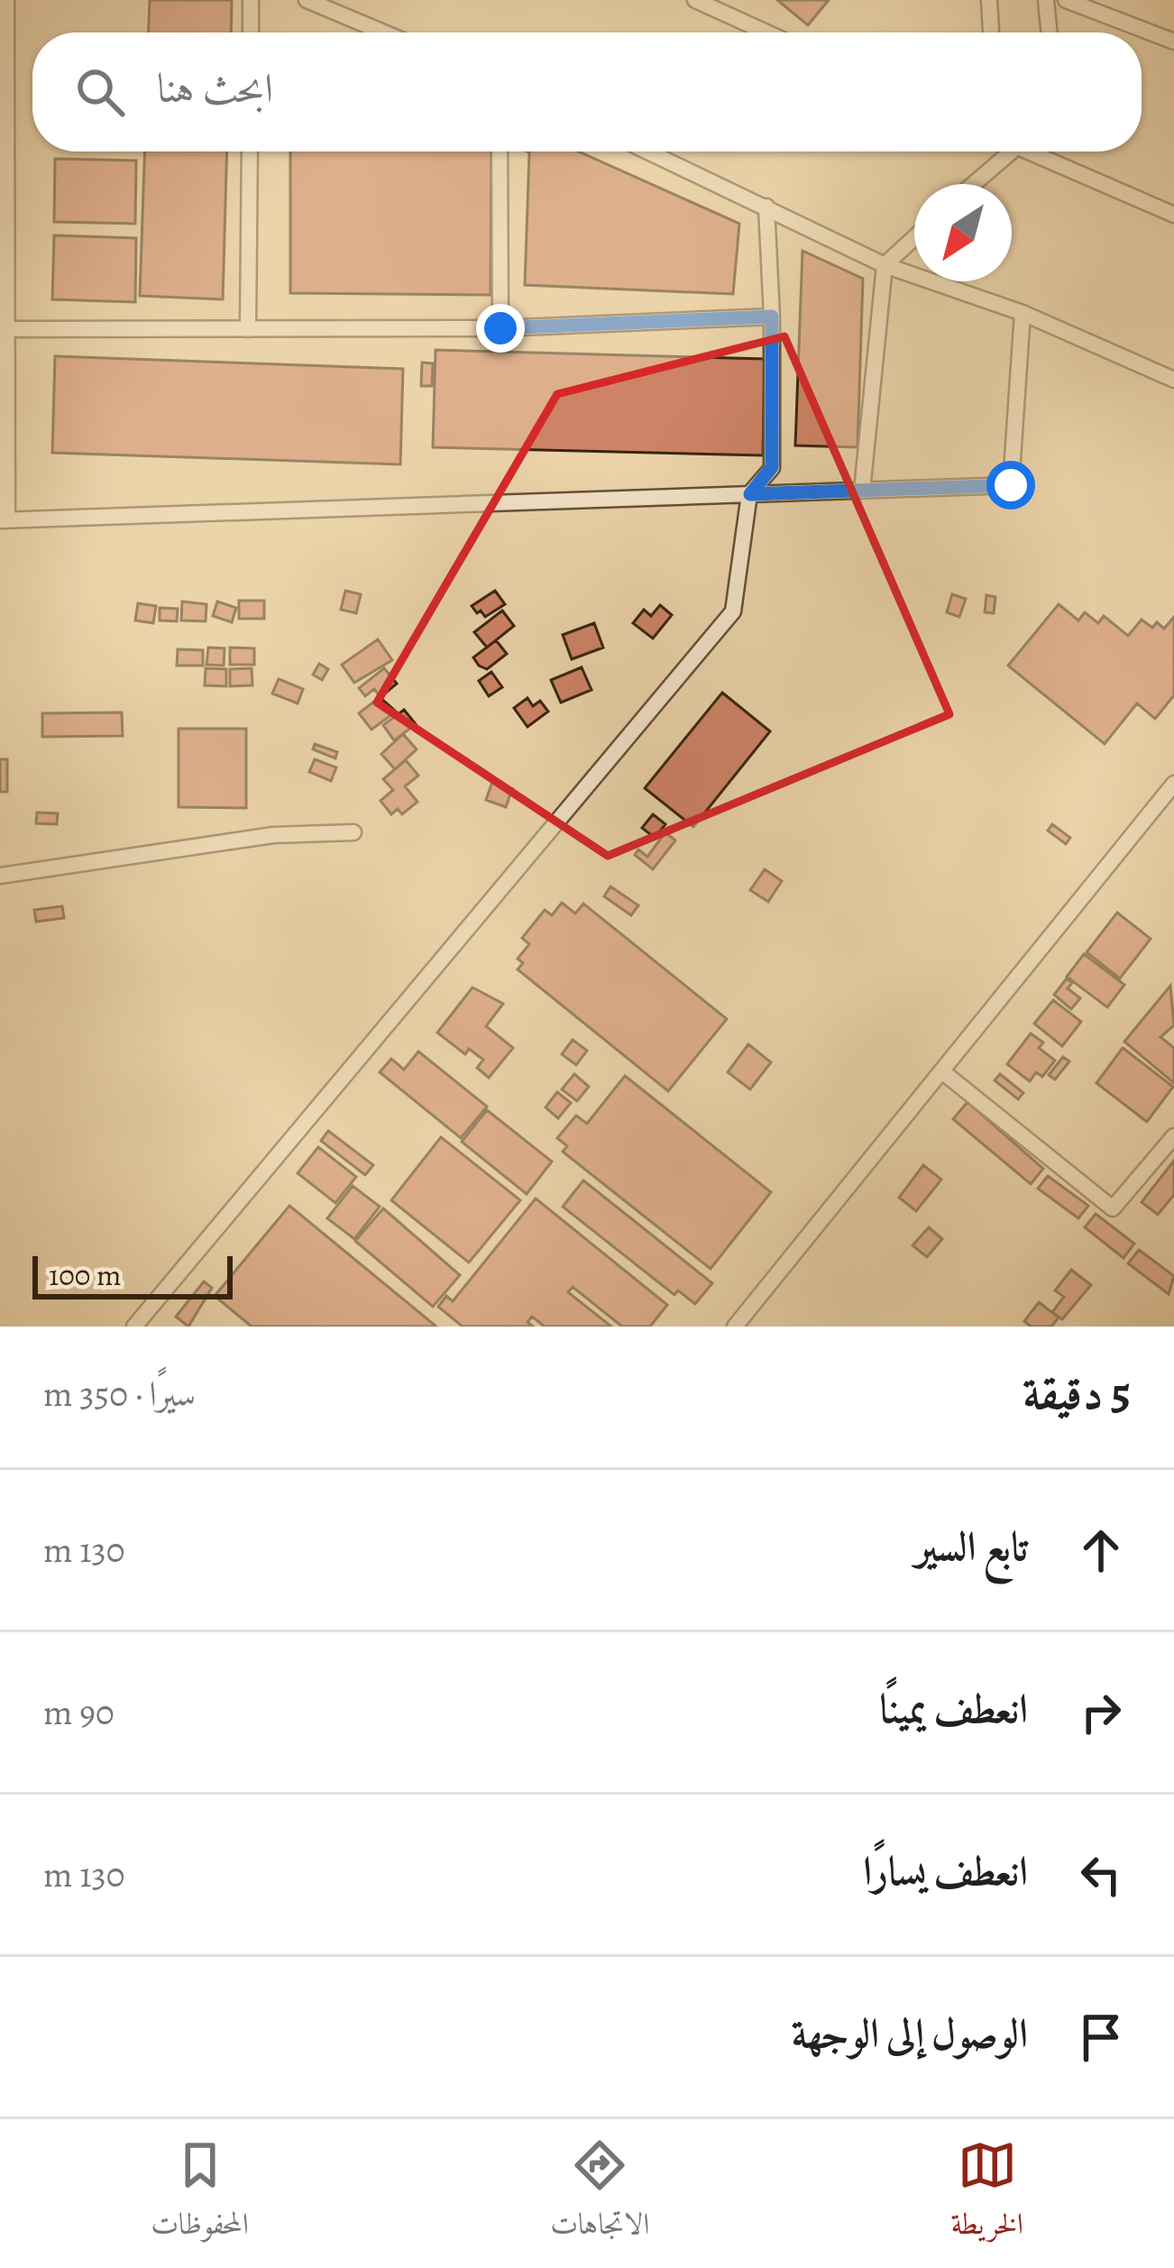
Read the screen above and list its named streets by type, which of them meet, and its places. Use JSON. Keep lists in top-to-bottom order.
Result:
{
  "scale_bar": "100 m",
  "north": "bottom left",
  "page": {
    "search": "ابحث هنا",
    "scale": "100 m",
    "heading": ["5 دقيقة", "سيرًا · 350 m"],
    "list": [
      ["تابع السير", "130 m"],
      ["انعطف يمينًا", "90 m"],
      ["انعطف يسارًا", "130 m"],
      "الوصول إلى الوجهة"
    ],
    "nav": ["الخريطة", "الاتجاهات", "المحفوظات"]
  }
}
